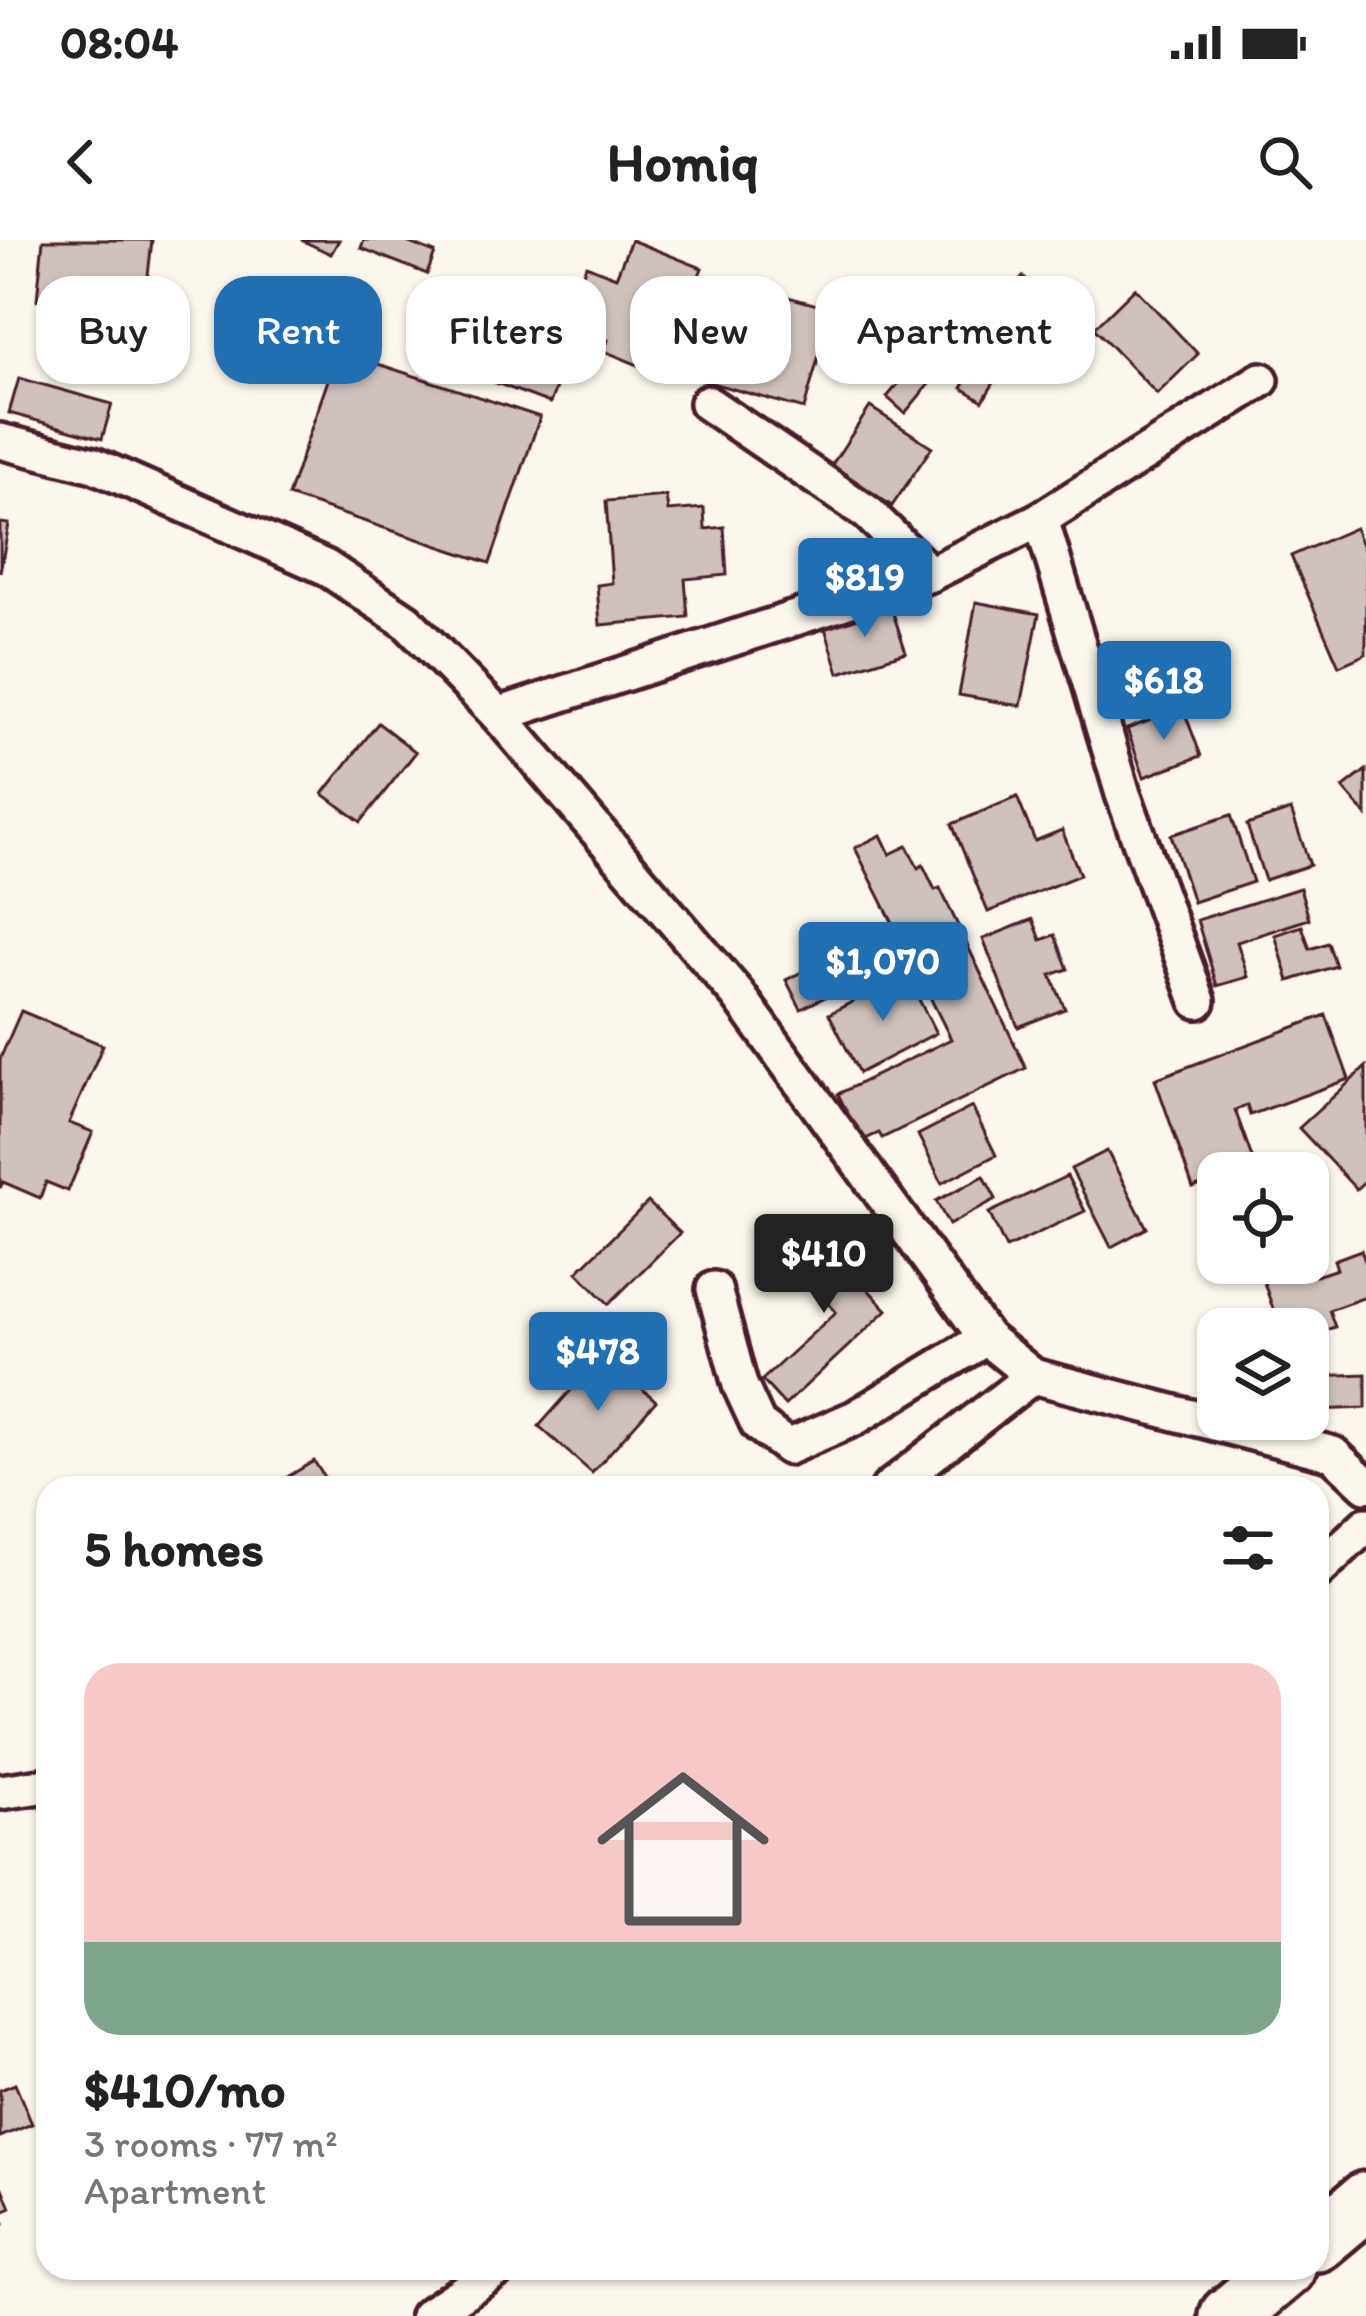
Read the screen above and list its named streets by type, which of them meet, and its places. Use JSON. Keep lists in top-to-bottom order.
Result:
{
  "page": {
    "status": "08:04",
    "header": "Homiq",
    "chip": [
      "Buy",
      "Rent",
      "Filters",
      "New",
      "Apartment"
    ],
    "price": [
      "$819",
      "$618",
      "$1,070",
      "$410",
      "$478"
    ],
    "heading": "5 homes",
    "list": [
      {
        "name": "$410/mo",
        "note": "3 rooms · 77 m² · Apartment"
      }
    ]
  }
}
